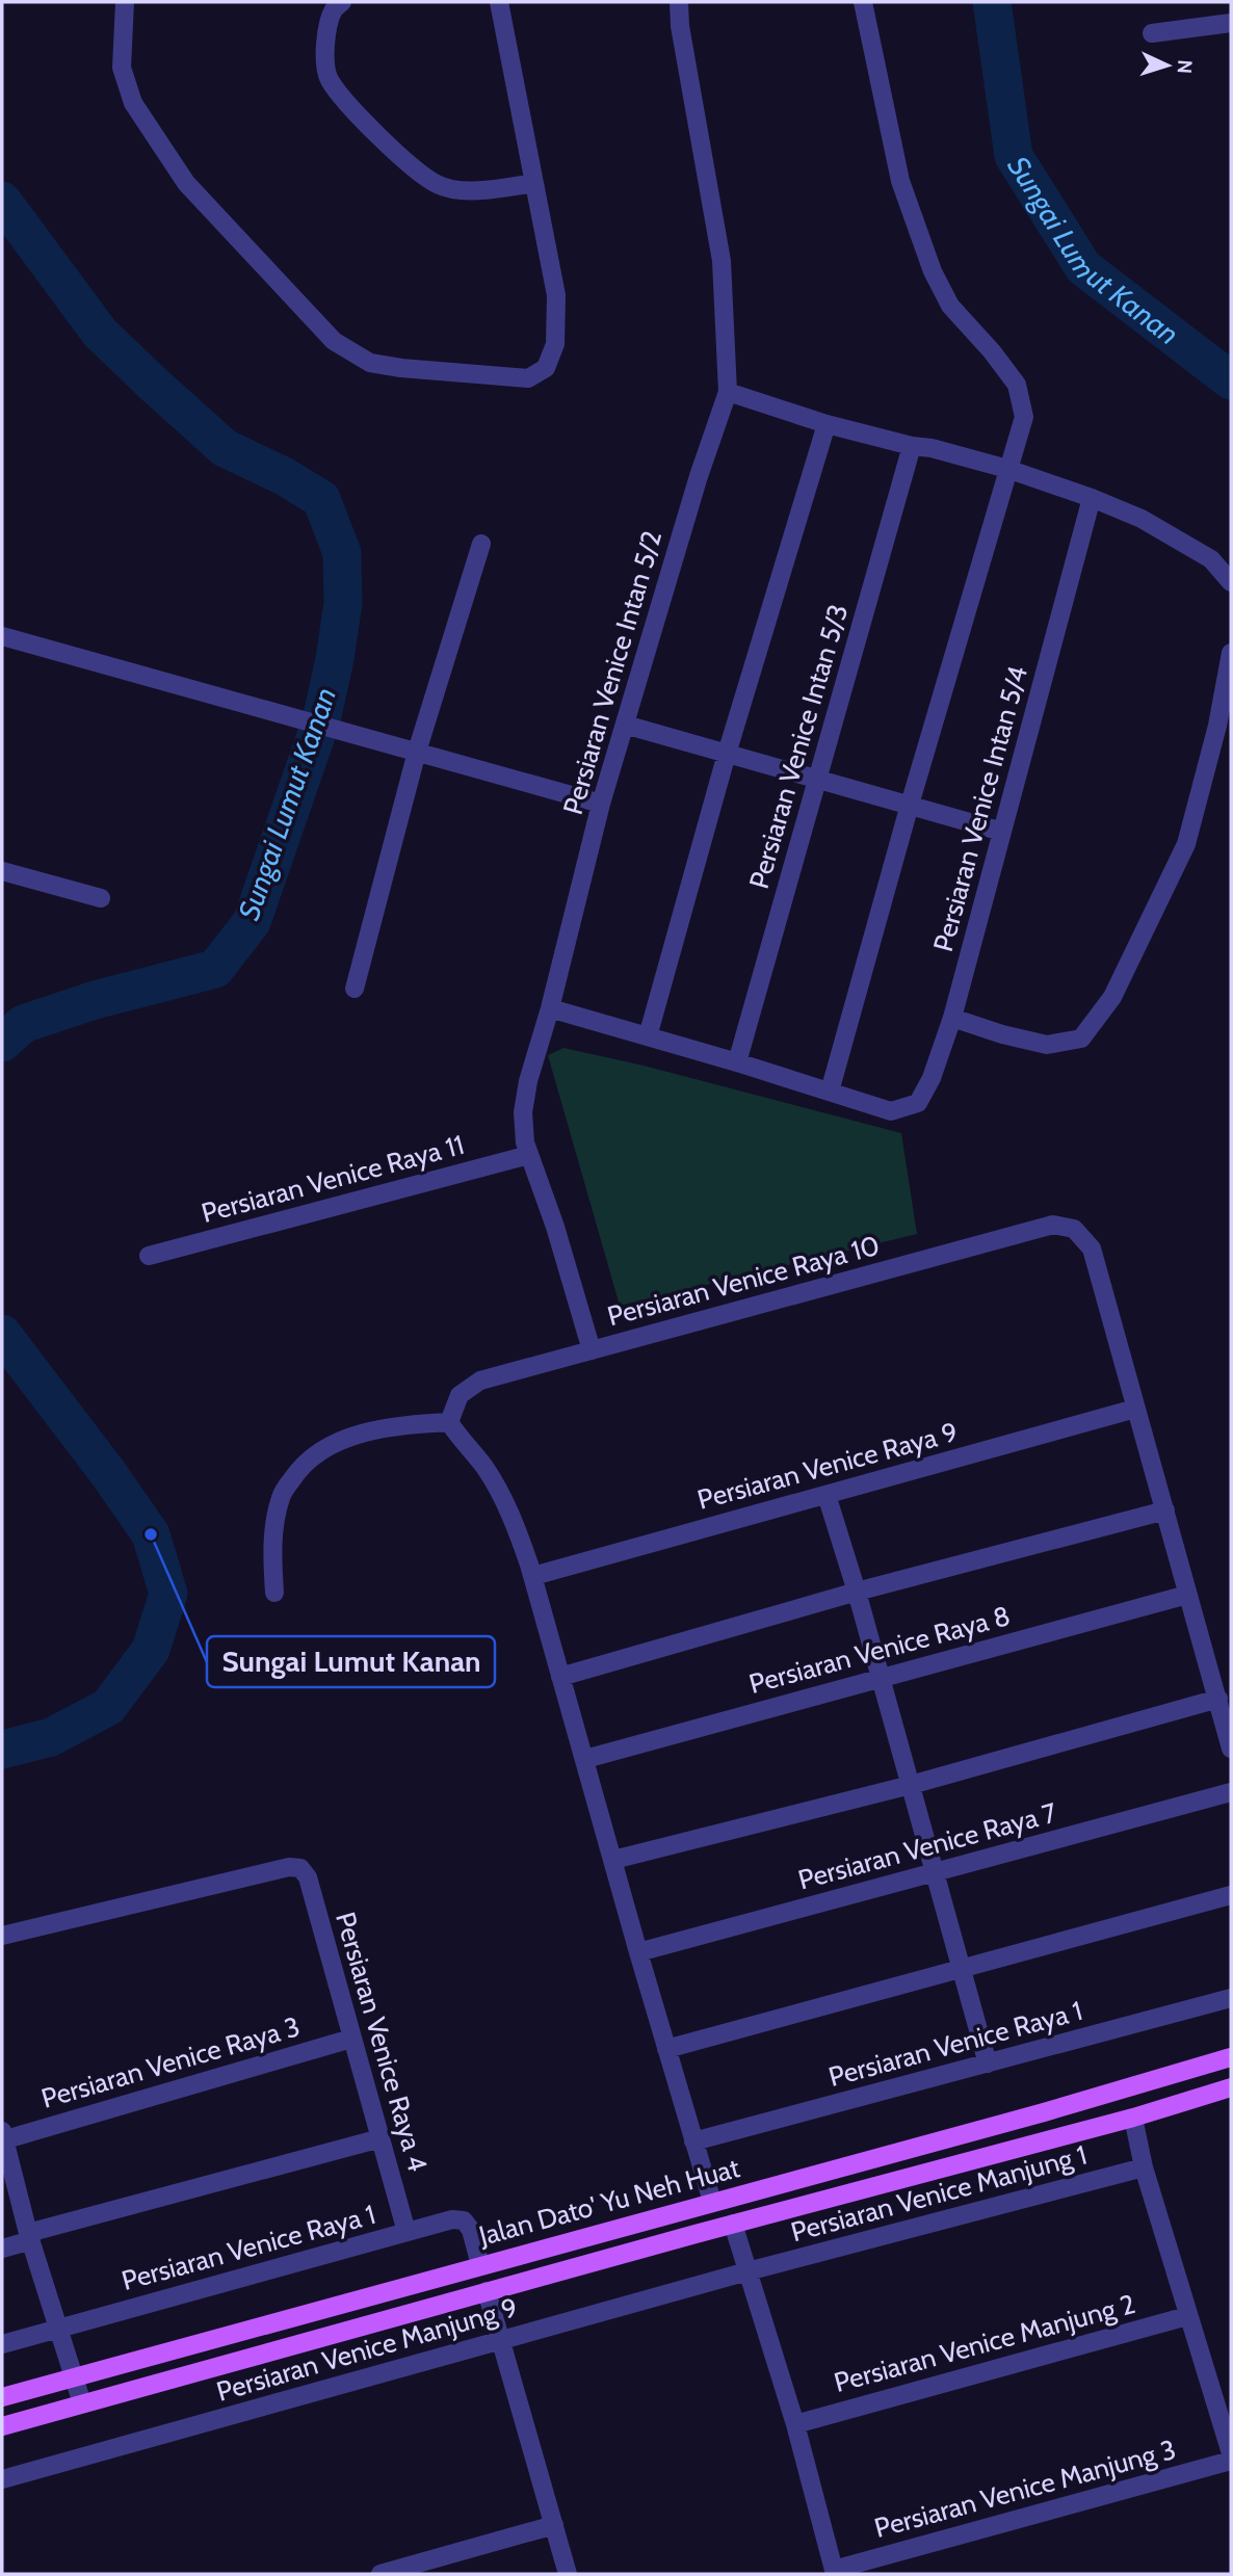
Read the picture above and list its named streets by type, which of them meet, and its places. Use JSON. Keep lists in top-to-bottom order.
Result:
{
  "streets": {
    "main road": ["Jalan Dato' Yu Neh Huat"],
    "street": [
      "Persiaran Venice Intan 5/2",
      "Persiaran Venice Intan 5/3",
      "Persiaran Venice Intan 5/4",
      "Persiaran Venice Raya 11",
      "Persiaran Venice Raya 10",
      "Persiaran Venice Raya 9",
      "Persiaran Venice Raya 8",
      "Persiaran Venice Raya 7",
      "Persiaran Venice Raya 4",
      "Persiaran Venice Raya 1",
      "Persiaran Venice Raya 3",
      "Persiaran Venice Manjung 1",
      "Persiaran Venice Manjung 2",
      "Persiaran Venice Manjung 9",
      "Persiaran Venice Manjung 3"
    ]
  },
  "crossings": [
    ["Persiaran Venice Intan 5/2", "Persiaran Venice Raya 11"],
    ["Persiaran Venice Intan 5/2", "Persiaran Venice Raya 10"],
    ["Persiaran Venice Raya 10", "Persiaran Venice Raya 9"],
    ["Persiaran Venice Raya 4", "Persiaran Venice Raya 1"],
    ["Persiaran Venice Raya 4", "Persiaran Venice Raya 3"],
    ["Persiaran Venice Raya 1", "Jalan Dato' Yu Neh Huat"],
    ["Persiaran Venice Manjung 1", "Persiaran Venice Manjung 9"]
  ],
  "water": ["Sungai Lumut Kanan"],
  "places": ["Sungai Lumut Kanan"],
  "north": "right"
}
